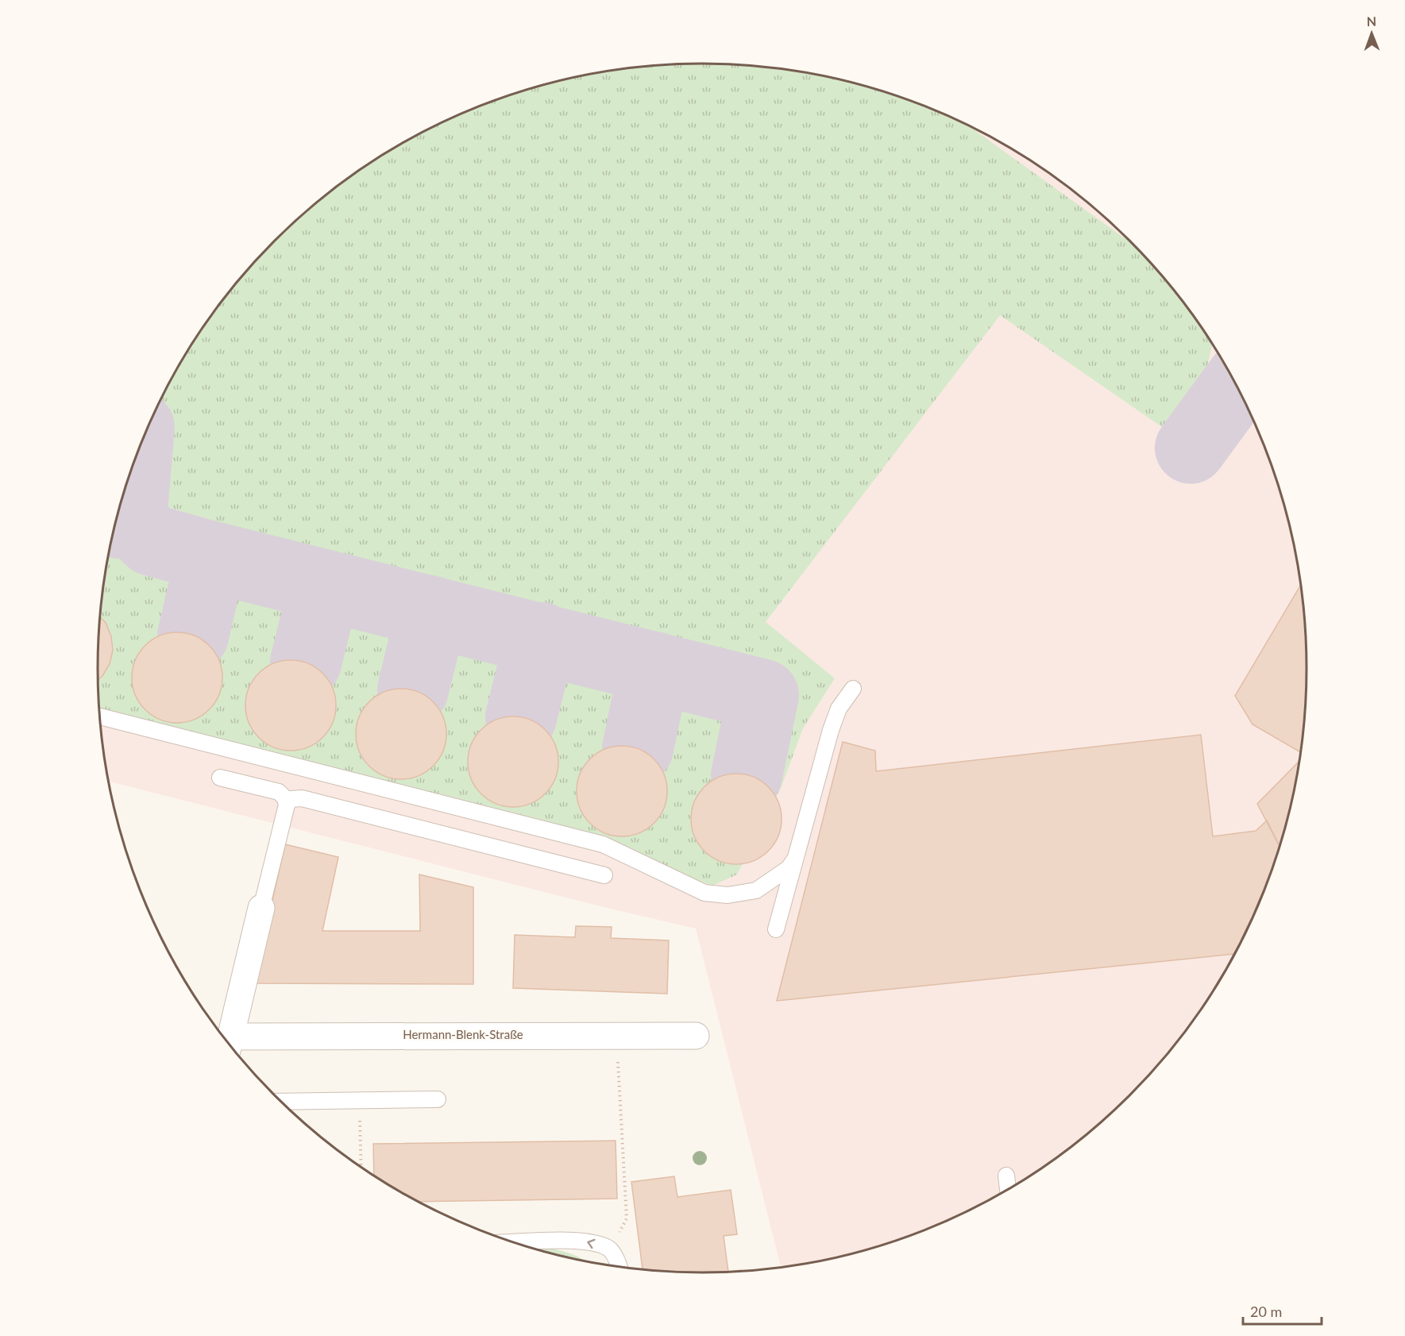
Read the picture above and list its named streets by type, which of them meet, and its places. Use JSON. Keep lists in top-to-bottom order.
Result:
{
  "streets": {
    "street": ["Hermann-Blenk-Straße"]
  },
  "scale_bar": "20 m",
  "north": "top"
}
